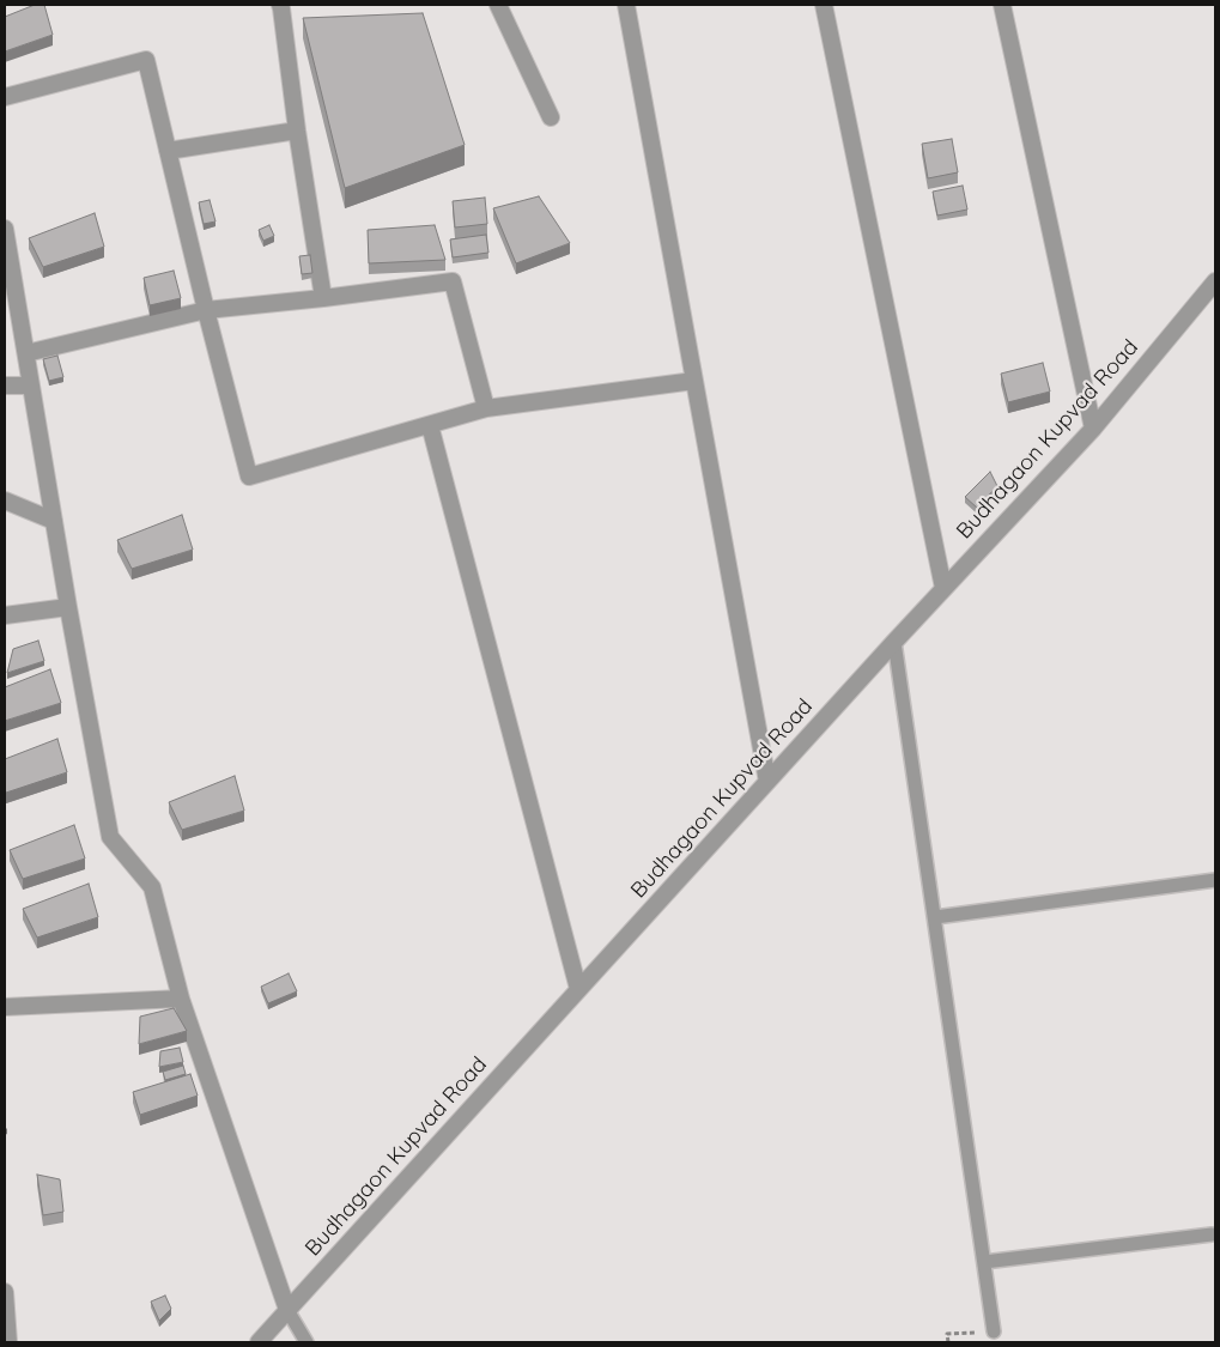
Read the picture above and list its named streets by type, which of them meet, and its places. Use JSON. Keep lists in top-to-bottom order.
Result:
{
  "streets": {
    "street": ["Budhagaon Kupvad Road"]
  }
}
